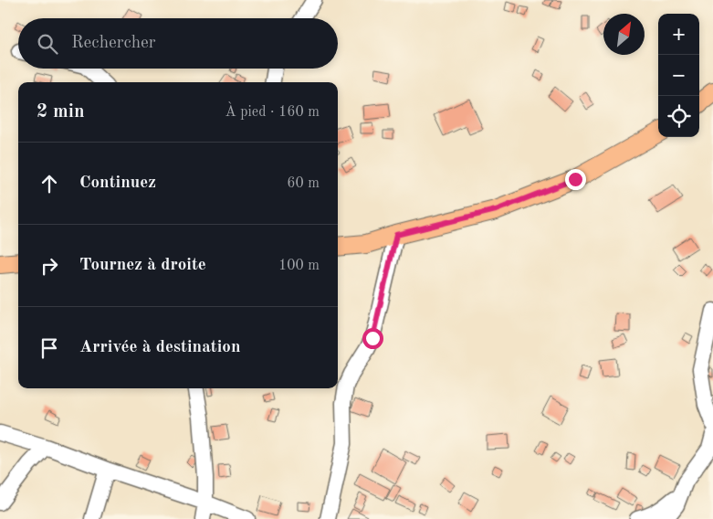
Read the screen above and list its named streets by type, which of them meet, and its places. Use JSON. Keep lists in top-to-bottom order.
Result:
{
  "north": "top right",
  "page": {
    "map_buttons": ["+", "−"],
    "search": "Rechercher",
    "heading": ["2 min", "À pied · 160 m"],
    "list": [
      ["Continuez", "60 m"],
      ["Tournez à droite", "100 m"],
      "Arrivée à destination"
    ]
  }
}
